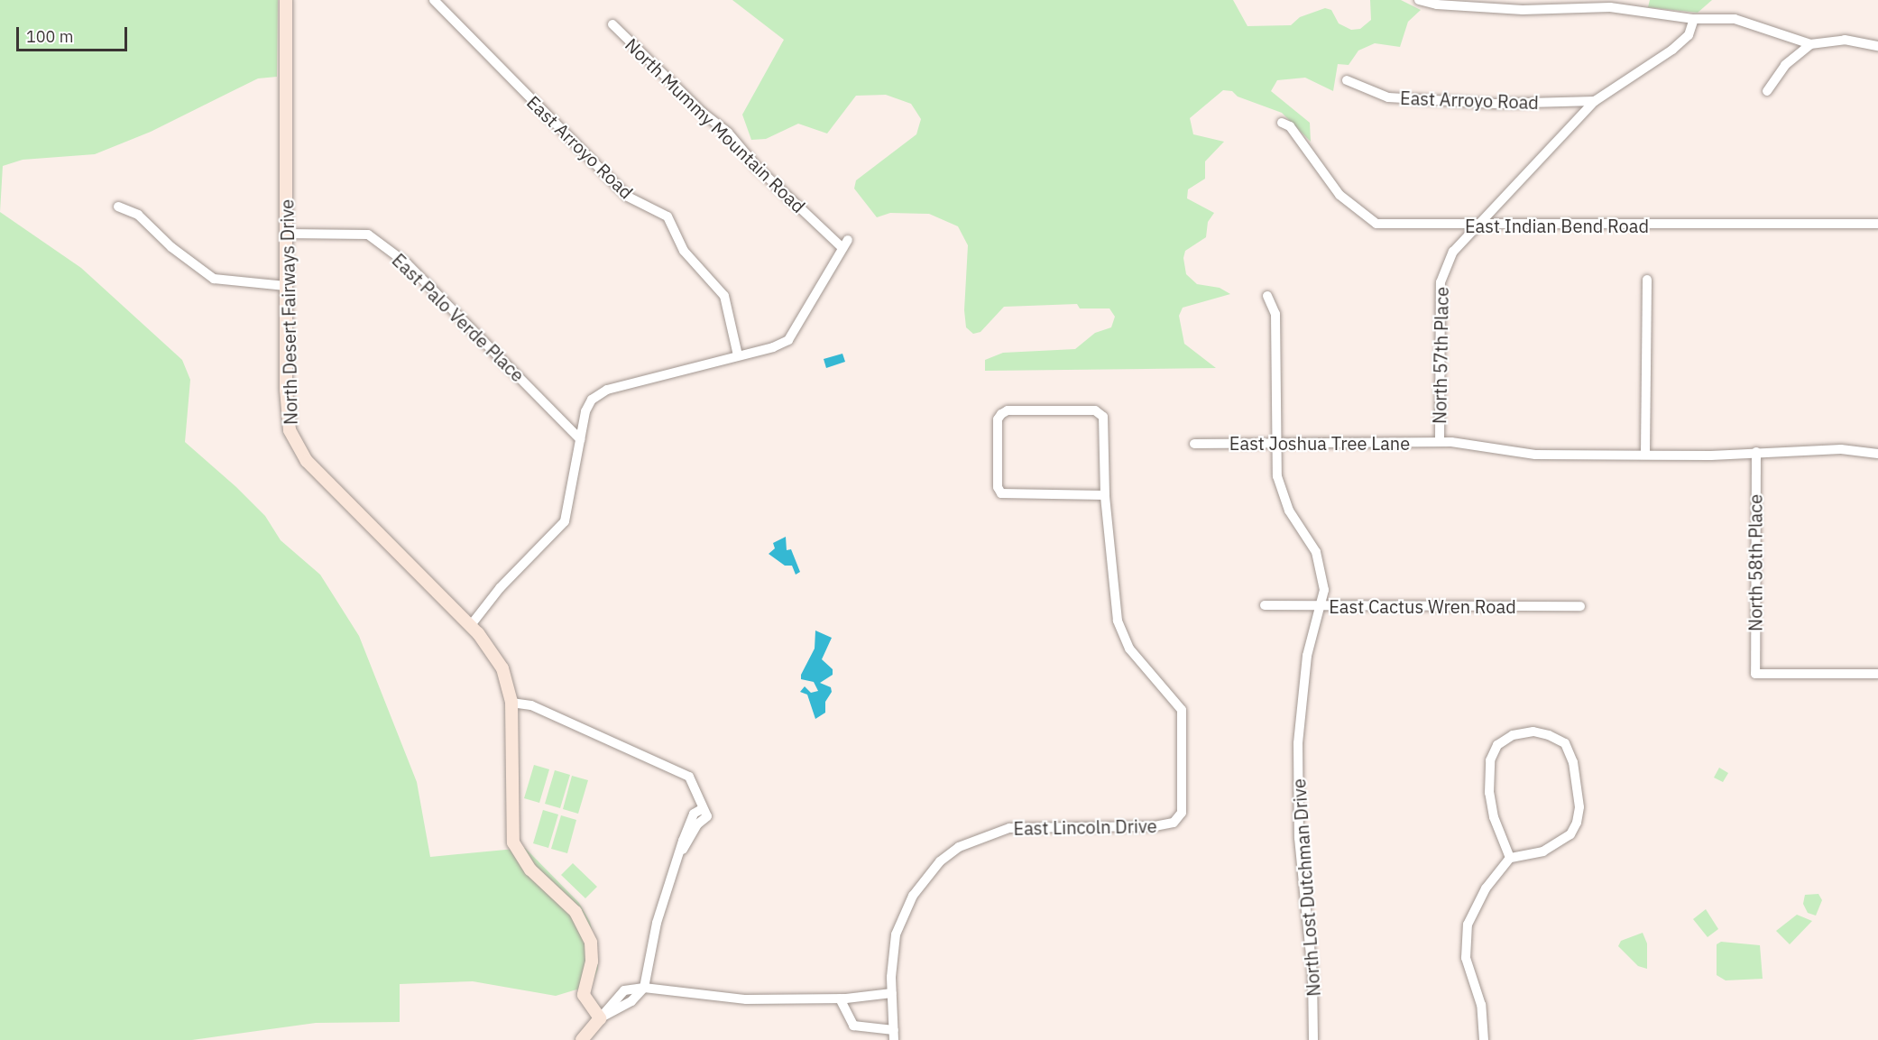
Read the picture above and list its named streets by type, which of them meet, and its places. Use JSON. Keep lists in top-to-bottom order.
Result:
{
  "streets": {
    "street": [
      "East Arroyo Road",
      "North Mummy Mountain Road",
      "East Indian Bend Road",
      "North Desert Fairways Drive",
      "East Palo Verde Place",
      "North 57th Place",
      "East Joshua Tree Lane",
      "North 58th Place",
      "East Cactus Wren Road",
      "East Lincoln Drive",
      "North Lost Dutchman Drive"
    ]
  },
  "crossings": [
    ["East Arroyo Road", "North Mummy Mountain Road"],
    ["East Arroyo Road", "North 57th Place"],
    ["North Mummy Mountain Road", "North Desert Fairways Drive"],
    ["North Mummy Mountain Road", "East Palo Verde Place"],
    ["East Indian Bend Road", "North 57th Place"],
    ["North Desert Fairways Drive", "East Palo Verde Place"],
    ["North 57th Place", "East Joshua Tree Lane"],
    ["East Joshua Tree Lane", "North 58th Place"],
    ["East Joshua Tree Lane", "North Lost Dutchman Drive"],
    ["East Cactus Wren Road", "North Lost Dutchman Drive"]
  ],
  "scale_bar": "100 m"
}
